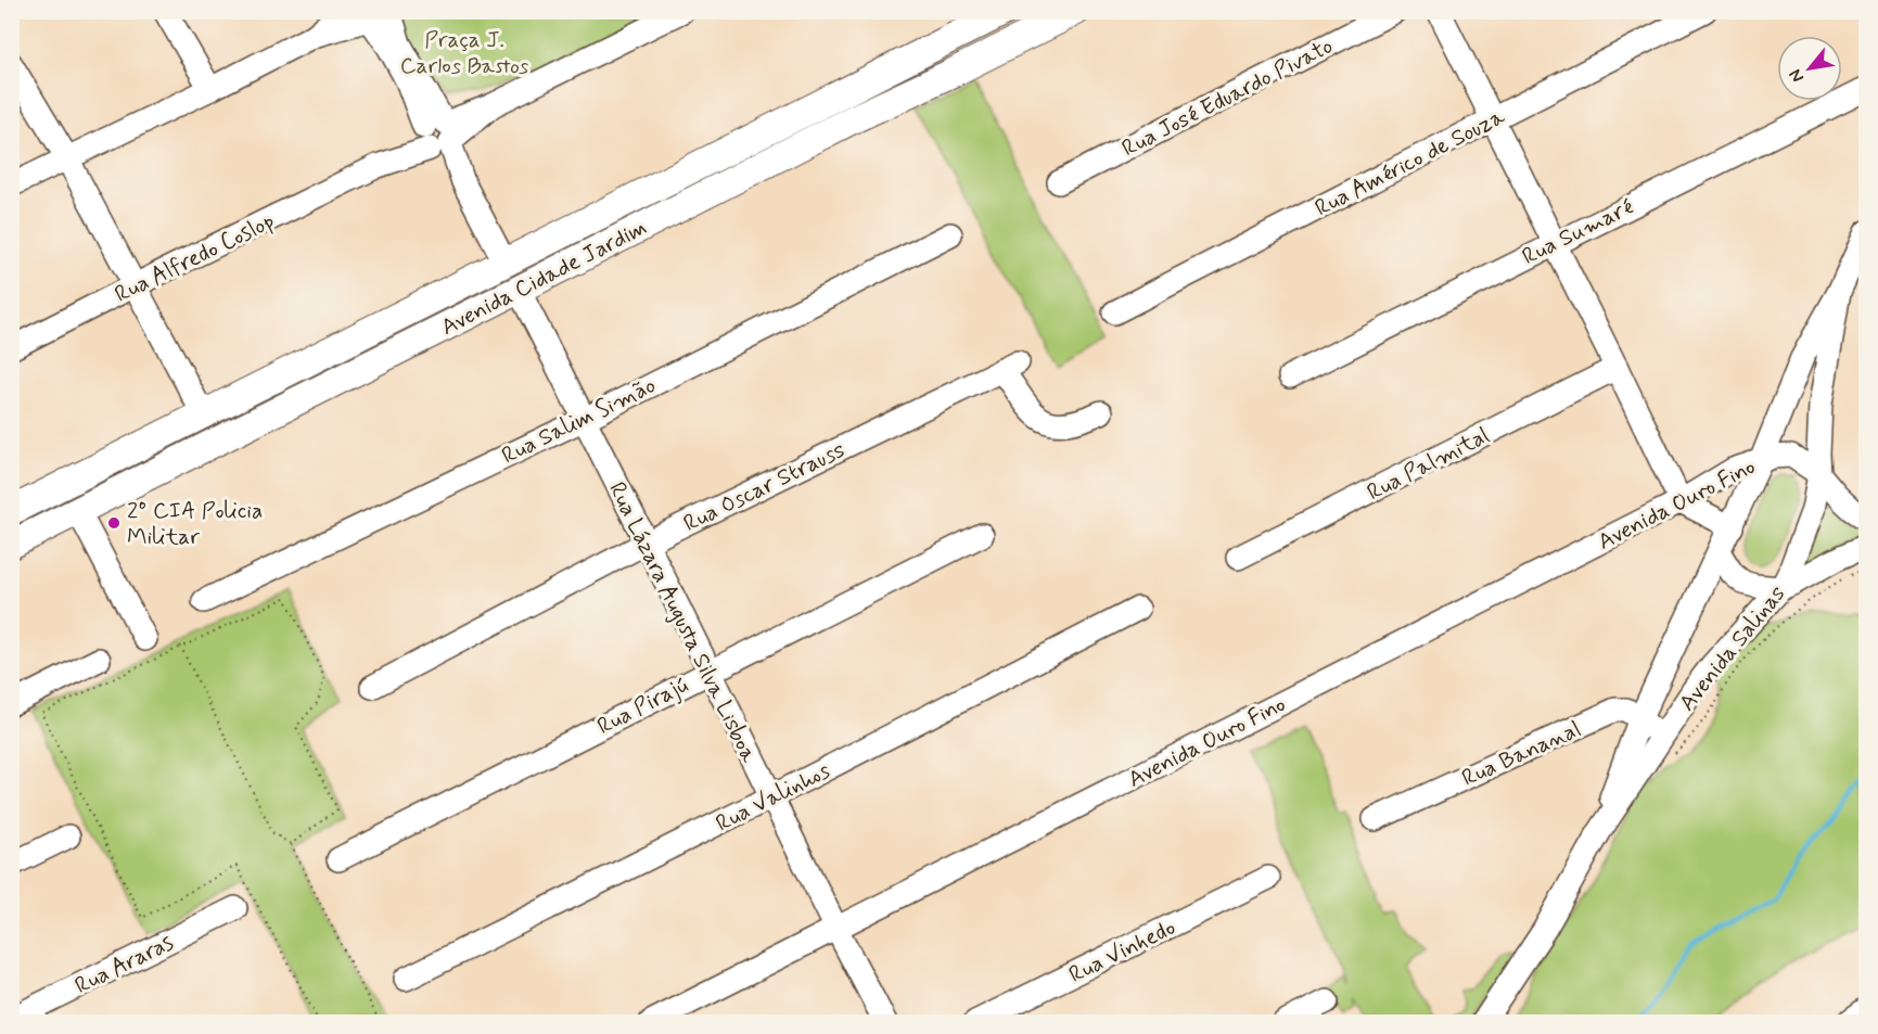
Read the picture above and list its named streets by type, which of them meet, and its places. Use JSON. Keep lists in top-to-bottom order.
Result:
{
  "streets": {
    "main road": ["Avenida Cidade Jardim"],
    "street": [
      "Rua José Eduardo Pivato",
      "Rua Américo de Souza",
      "Rua Sumaré",
      "Rua Alfredo Coslop",
      "Rua Salim Simão",
      "Rua Palmital",
      "Rua Oscar Strauss",
      "Avenida Ouro Fino",
      "Rua Lázara Augusta Silva Lisboa",
      "Avenida Salinas",
      "Rua Pirajú",
      "Rua Bananal",
      "Rua Valinhos",
      "Rua Vinhedo",
      "Rua Araras"
    ]
  },
  "crossings": [
    ["Avenida Cidade Jardim", "Rua Lázara Augusta Silva Lisboa"],
    ["Rua Salim Simão", "Rua Lázara Augusta Silva Lisboa"],
    ["Rua Oscar Strauss", "Rua Lázara Augusta Silva Lisboa"],
    ["Avenida Ouro Fino", "Rua Lázara Augusta Silva Lisboa"],
    ["Avenida Ouro Fino", "Avenida Salinas"],
    ["Rua Lázara Augusta Silva Lisboa", "Rua Pirajú"],
    ["Rua Lázara Augusta Silva Lisboa", "Rua Valinhos"],
    ["Avenida Salinas", "Rua Bananal"]
  ],
  "parks": ["Praça J. Carlos Bastos"],
  "places": ["2º CIA Policia Militar"],
  "north": "bottom left"
}
